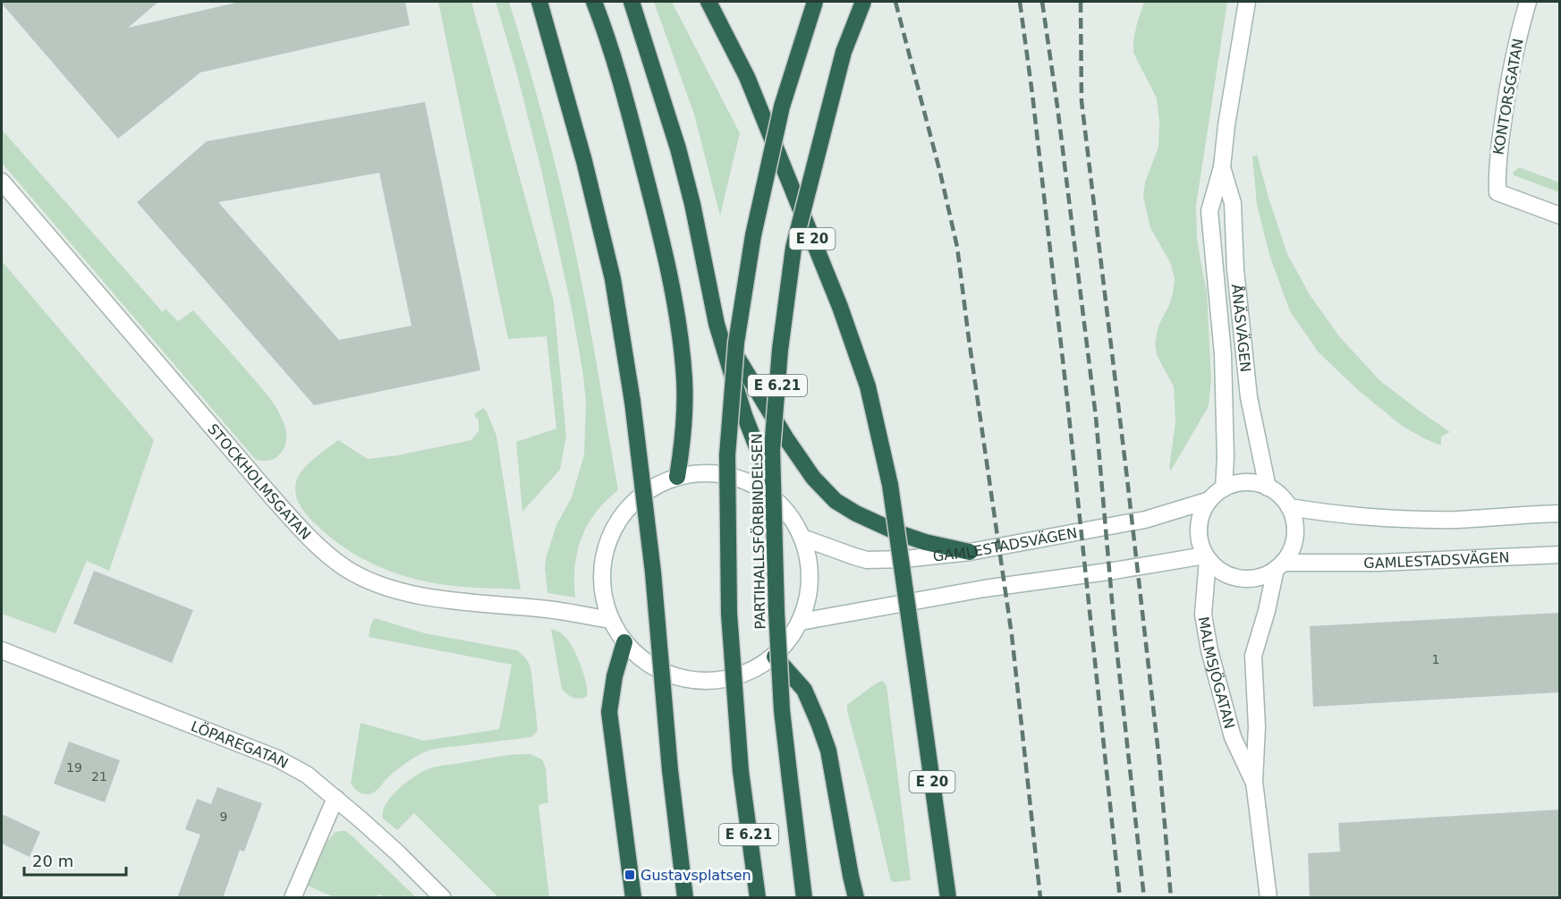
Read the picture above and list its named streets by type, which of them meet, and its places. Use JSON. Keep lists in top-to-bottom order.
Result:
{
  "streets": {
    "highway": ["E 20", "E 6.21", "PARTIHALLSFÖRBINDELSEN"],
    "street": [
      "KONTORSGATAN",
      "ÅNÄSVÄGEN",
      "STOCKHOLMSGATAN",
      "GAMLESTADSVÄGEN",
      "MALMSJÖGATAN",
      "LÖPAREGATAN"
    ]
  },
  "crossings": [
    ["ÅNÄSVÄGEN", "GAMLESTADSVÄGEN"],
    ["ÅNÄSVÄGEN", "MALMSJÖGATAN"],
    ["GAMLESTADSVÄGEN", "MALMSJÖGATAN"]
  ],
  "places": {
    "transit": ["Gustavsplatsen"]
  },
  "house_numbers": [
    "1",
    "19",
    "21",
    "9"
  ],
  "scale_bar": "20 m"
}
